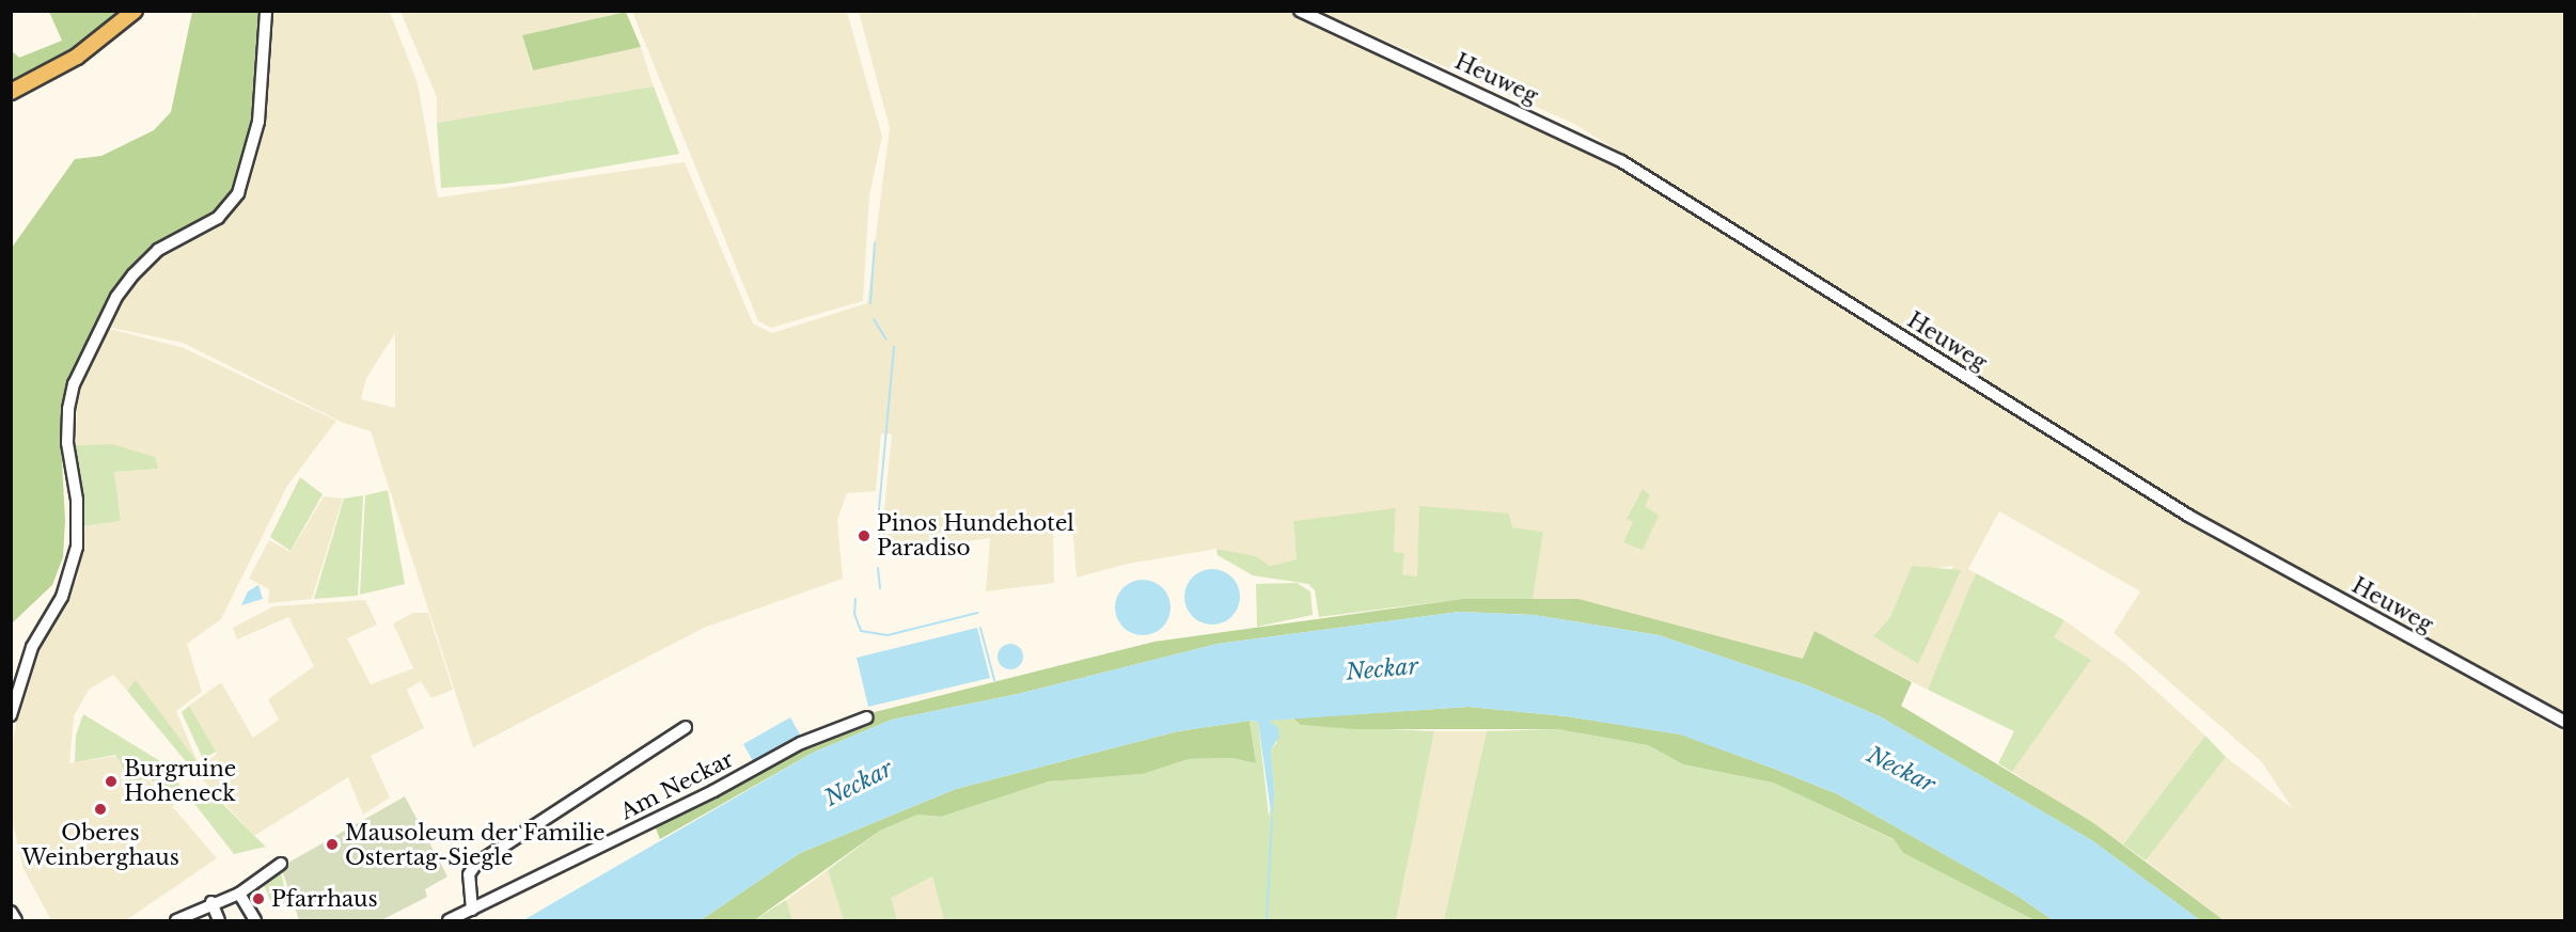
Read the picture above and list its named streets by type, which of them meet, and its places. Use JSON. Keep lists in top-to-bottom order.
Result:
{
  "streets": {
    "street": ["Heuweg", "Am Neckar"]
  },
  "water": ["Neckar"],
  "places": [
    "Pinos Hundehotel Paradiso",
    "Burgruine Hoheneck",
    "Oberes Weinberghaus",
    "Mausoleum der Familie Ostertag-Siegle",
    "Pfarrhaus"
  ]
}
